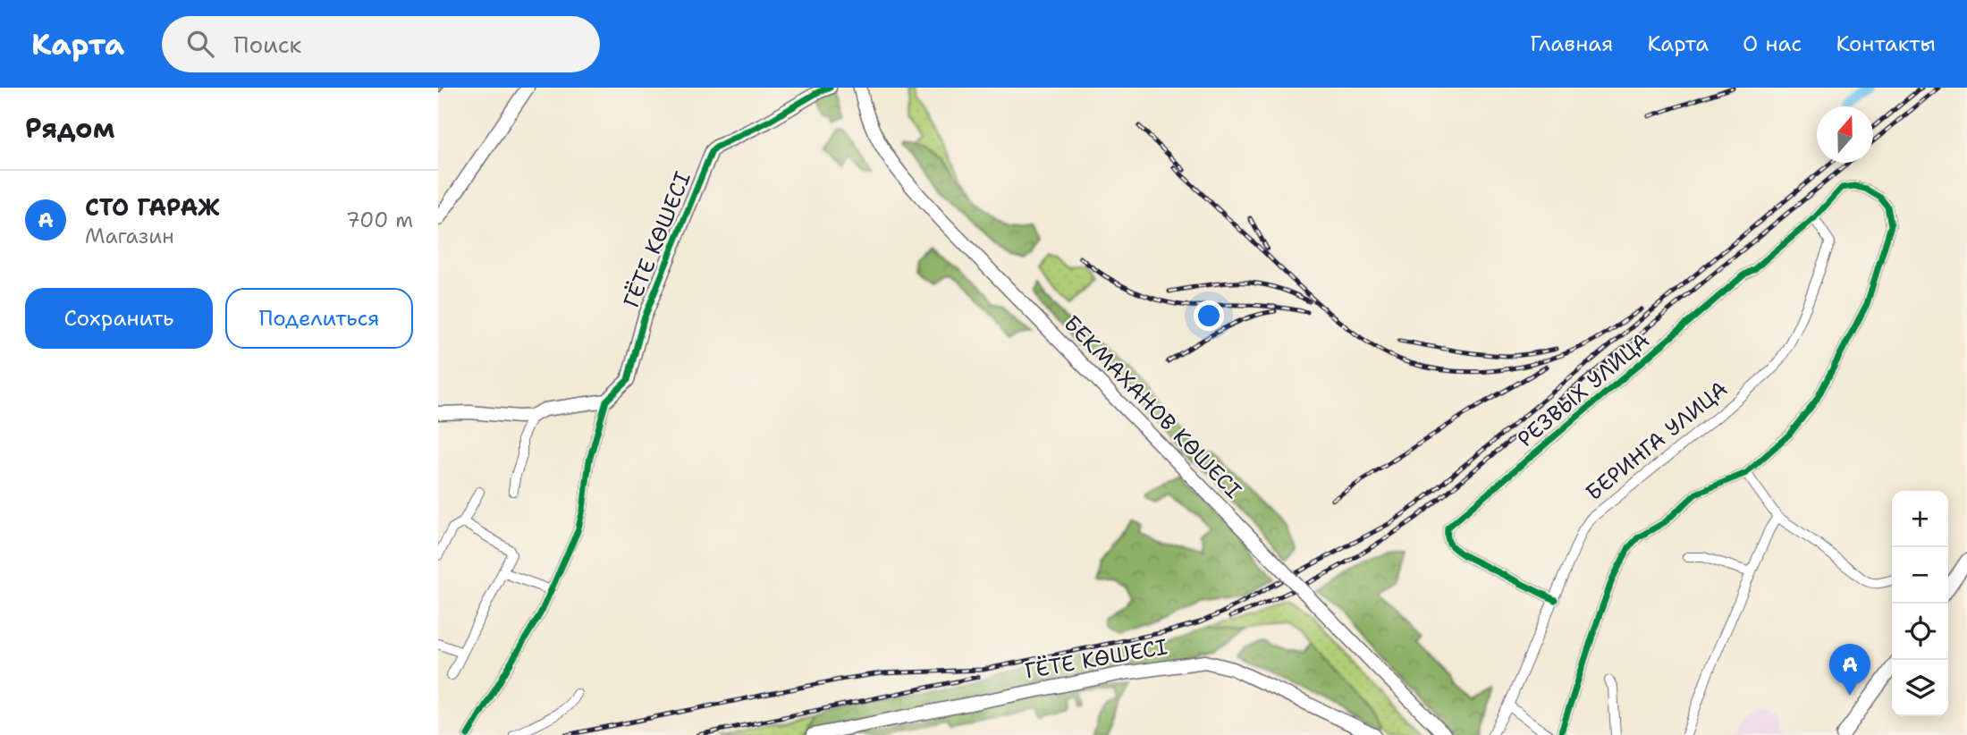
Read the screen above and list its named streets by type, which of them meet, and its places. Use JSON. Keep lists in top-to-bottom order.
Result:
{
  "streets": {
    "main road": ["ГЁТЕ КӨШЕСІ", "БЕКМАХАНОВ КӨШЕСІ"],
    "street": ["РЕЗВЫХ УЛИЦА", "БЕРИНГА УЛИЦА"]
  },
  "crossings": [
    ["РЕЗВЫХ УЛИЦА", "БЕРИНГА УЛИЦА"]
  ],
  "north": "top",
  "page": {
    "header": "Карта",
    "search": "Поиск",
    "nav": [
      "Главная",
      "Карта",
      "О нас",
      "Контакты"
    ],
    "heading": "Рядом",
    "list": [
      {
        "mark": "A",
        "name": "СТО ГАРАЖ",
        "note": "Магазин",
        "value": "700 m"
      }
    ],
    "buttons": ["Сохранить", "Поделиться"],
    "map_buttons": ["+", "−"],
    "pins": "A"
  }
}
